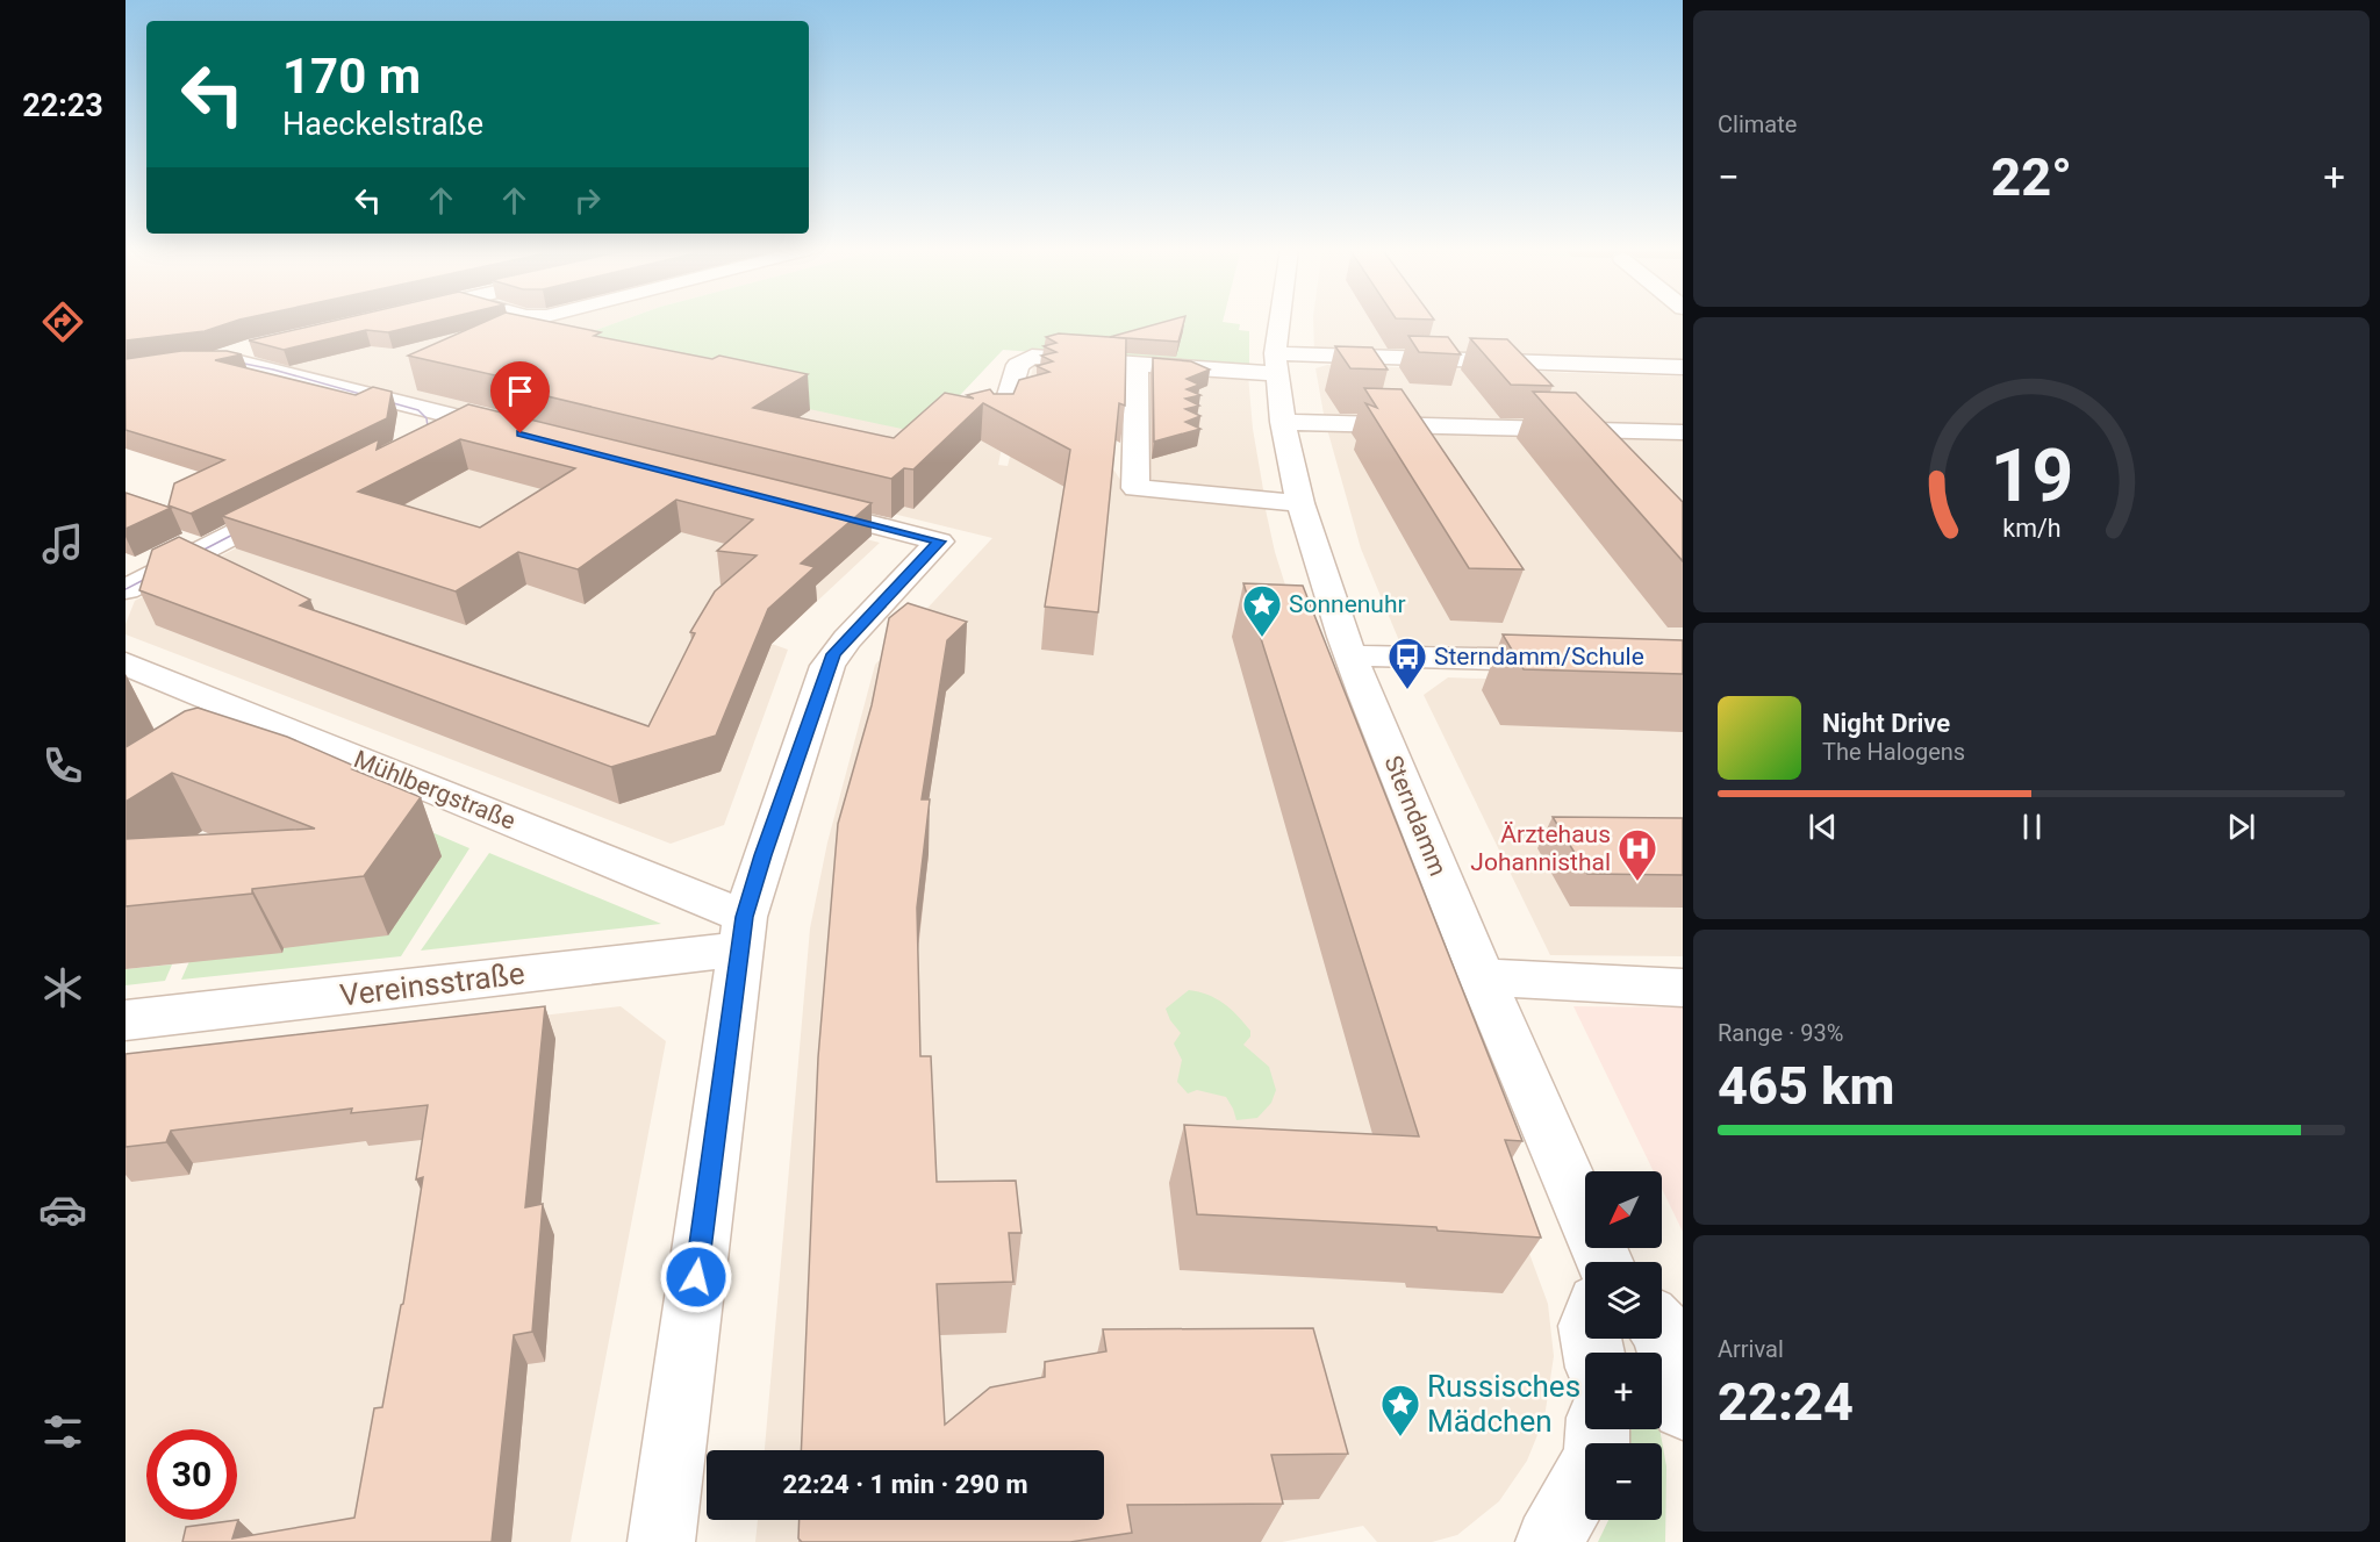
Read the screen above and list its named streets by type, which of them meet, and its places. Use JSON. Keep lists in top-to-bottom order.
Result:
{
  "streets": {
    "street": ["Mühlbergstraße", "Sterndamm", "Vereinsstraße"]
  },
  "crossings": [
    ["Mühlbergstraße", "Vereinsstraße"]
  ],
  "places": {
    "place": ["Sonnenuhr", "Russisches Mädchen"],
    "bus stop": ["Sterndamm/Schule"],
    "hospital": ["Ärztehaus Johannisthal"]
  },
  "north": "bottom left",
  "page": {
    "tabs": "22:23",
    "tile": [
      "Climate",
      ["Range · 93%", "465 km"],
      ["Arrival", "22:24"]
    ],
    "turn": ["170 m", "Haeckelstraße"],
    "heat": ["−", "22°", "+"],
    "song": ["Night Drive", "The Halogens"],
    "map_buttons": ["+", "−"],
    "limit": "30",
    "trip": "22:24 · 1 min · 290 m",
    "gauge": ["19", "km/h"]
  }
}
